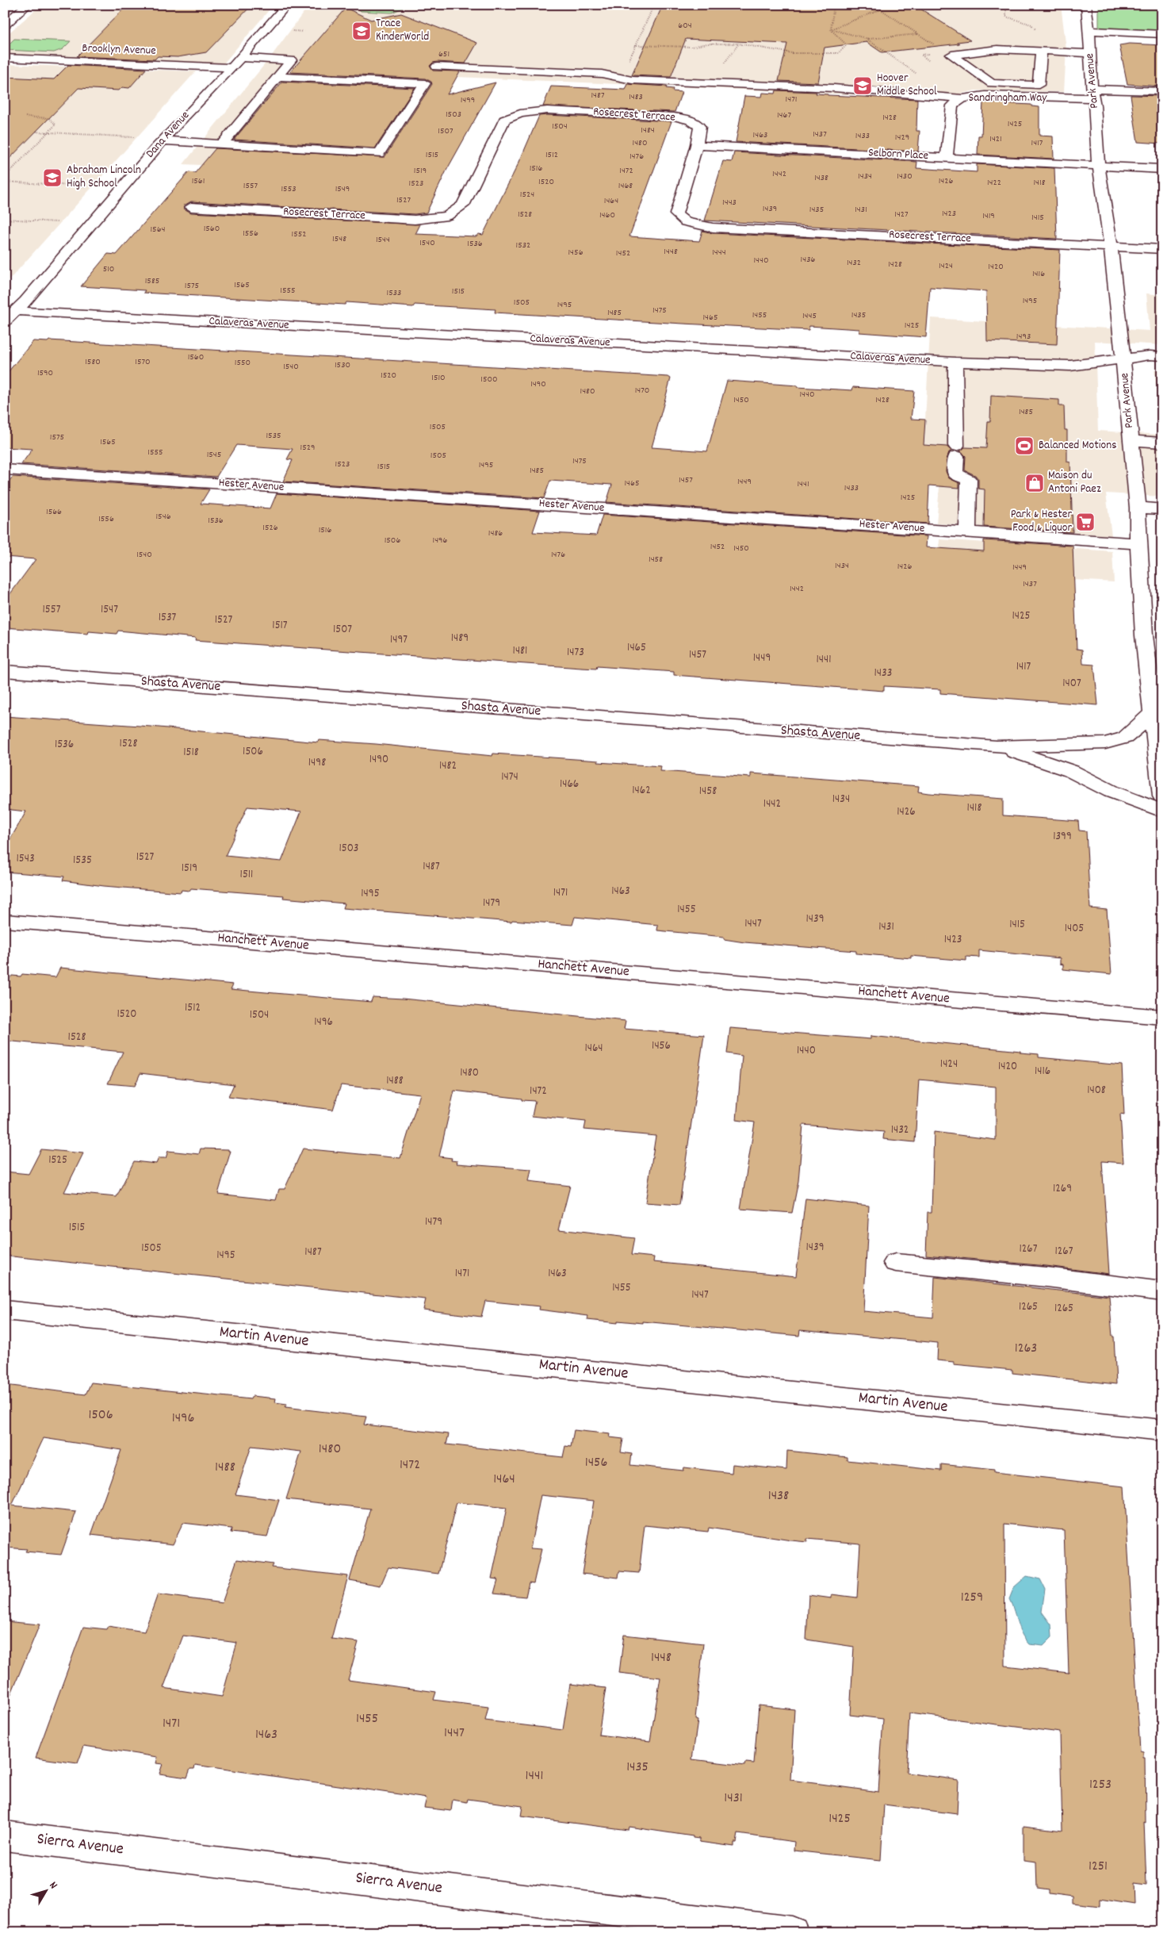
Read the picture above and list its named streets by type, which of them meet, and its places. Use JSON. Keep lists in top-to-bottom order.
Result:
{
  "streets": {
    "street": [
      "Brooklyn Avenue",
      "Park Avenue",
      "Sandringham Way",
      "Rosecrest Terrace",
      "Dana Avenue",
      "Selborn Place",
      "Calaveras Avenue",
      "Hester Avenue",
      "Shasta Avenue",
      "Hanchett Avenue",
      "Martin Avenue",
      "Sierra Avenue"
    ]
  },
  "crossings": [
    ["Brooklyn Avenue", "Dana Avenue"],
    ["Park Avenue", "Sandringham Way"],
    ["Park Avenue", "Rosecrest Terrace"],
    ["Park Avenue", "Selborn Place"],
    ["Park Avenue", "Calaveras Avenue"],
    ["Park Avenue", "Hester Avenue"],
    ["Park Avenue", "Shasta Avenue"],
    ["Sandringham Way", "Selborn Place"],
    ["Rosecrest Terrace", "Selborn Place"],
    ["Dana Avenue", "Calaveras Avenue"]
  ],
  "places": {
    "school or university": ["Trace KinderWorld", "Hoover Middle School", "Abraham Lincoln High School"],
    "sports": ["Balanced Motions"],
    "shop": ["Maison du Antoni Paez"],
    "supermarket": ["Park & Hester Food & Liquor"]
  },
  "house_numbers": [
    "604",
    "651",
    "1487",
    "1483",
    "1471",
    "1499",
    "1503",
    "1467",
    "1428",
    "1425",
    "1504",
    "1484",
    "1507",
    "1437",
    "1463",
    "1433",
    "1429",
    "1421",
    "1480",
    "1417",
    "1515",
    "1512",
    "1476",
    "1516",
    "1519",
    "1472",
    "1442",
    "1434",
    "1430",
    "1438",
    "1561",
    "1426",
    "1520",
    "1422",
    "1418",
    "1523",
    "1557",
    "1468",
    "1553",
    "1549",
    "1524",
    "1527",
    "1464",
    "1443",
    "1439",
    "1435",
    "1431",
    "1423",
    "1528",
    "1427",
    "1460",
    "1419",
    "1415",
    "1560",
    "1564",
    "1556",
    "1552",
    "1548",
    "1544",
    "1540",
    "1536",
    "1532",
    "1448",
    "1456",
    "1444",
    "1452",
    "1436",
    "1440",
    "1432",
    "1428",
    "1424",
    "1420",
    "510",
    "1416",
    "1585",
    "1565",
    "1575",
    "1555",
    "1515",
    "1533",
    "1495",
    "1505",
    "1495",
    "1475",
    "1485",
    "1455",
    "1435",
    "1445",
    "1465",
    "1425",
    "1493",
    "1560",
    "1580",
    "1570",
    "1550",
    "1530",
    "1540",
    "1590",
    "1520",
    "1510",
    "1500",
    "1490",
    "1470",
    "1480",
    "1440",
    "1450",
    "1428",
    "1485",
    "1505",
    "1535",
    "1575",
    "1565",
    "1529",
    "1555",
    "1545",
    "1505",
    "1475",
    "1523",
    "1495",
    "1515",
    "1485",
    "1457",
    "1449",
    "1465",
    "1441",
    "1433",
    "1425",
    "1566",
    "1546",
    "1556",
    "1536",
    "1526",
    "1516",
    "1486",
    "1506",
    "1496",
    "1452",
    "1450",
    "1540",
    "1476",
    "1458",
    "1434",
    "1426",
    "1449",
    "1437",
    "1442",
    "1557",
    "1547",
    "1425",
    "1537",
    "1527",
    "1517",
    "1507",
    "1489",
    "1497",
    "1465",
    "1481",
    "1473",
    "1457",
    "1449",
    "1441",
    "1417",
    "1433",
    "1407",
    "1528",
    "1536",
    "1506",
    "1518",
    "1490",
    "1498",
    "1482",
    "1474",
    "1466",
    "1462",
    "1458",
    "1434",
    "1442",
    "1418",
    "1426",
    "1399",
    "1503",
    "1527",
    "1543",
    "1535",
    "1487",
    "1519",
    "1511",
    "1463",
    "1471",
    "1495",
    "1479",
    "1455",
    "1439",
    "1447",
    "1415",
    "1431",
    "1405",
    "1423",
    "1512",
    "1520",
    "1504",
    "1496",
    "1528",
    "1456",
    "1464",
    "1440",
    "1424",
    "1420",
    "1416",
    "1480",
    "1488",
    "1408",
    "1472",
    "1432",
    "1525",
    "1269",
    "1479",
    "1515",
    "1439",
    "1505",
    "1267",
    "1267",
    "1487",
    "1495",
    "1471",
    "1463",
    "1455",
    "1447",
    "1265",
    "1265",
    "1263",
    "1506",
    "1496",
    "1480",
    "1456",
    "1472",
    "1488",
    "1464",
    "1438",
    "1259",
    "1448",
    "1455",
    "1471",
    "1447",
    "1463",
    "1435",
    "1441",
    "1253",
    "1431",
    "1425",
    "1251"
  ],
  "north": "top right"
}
